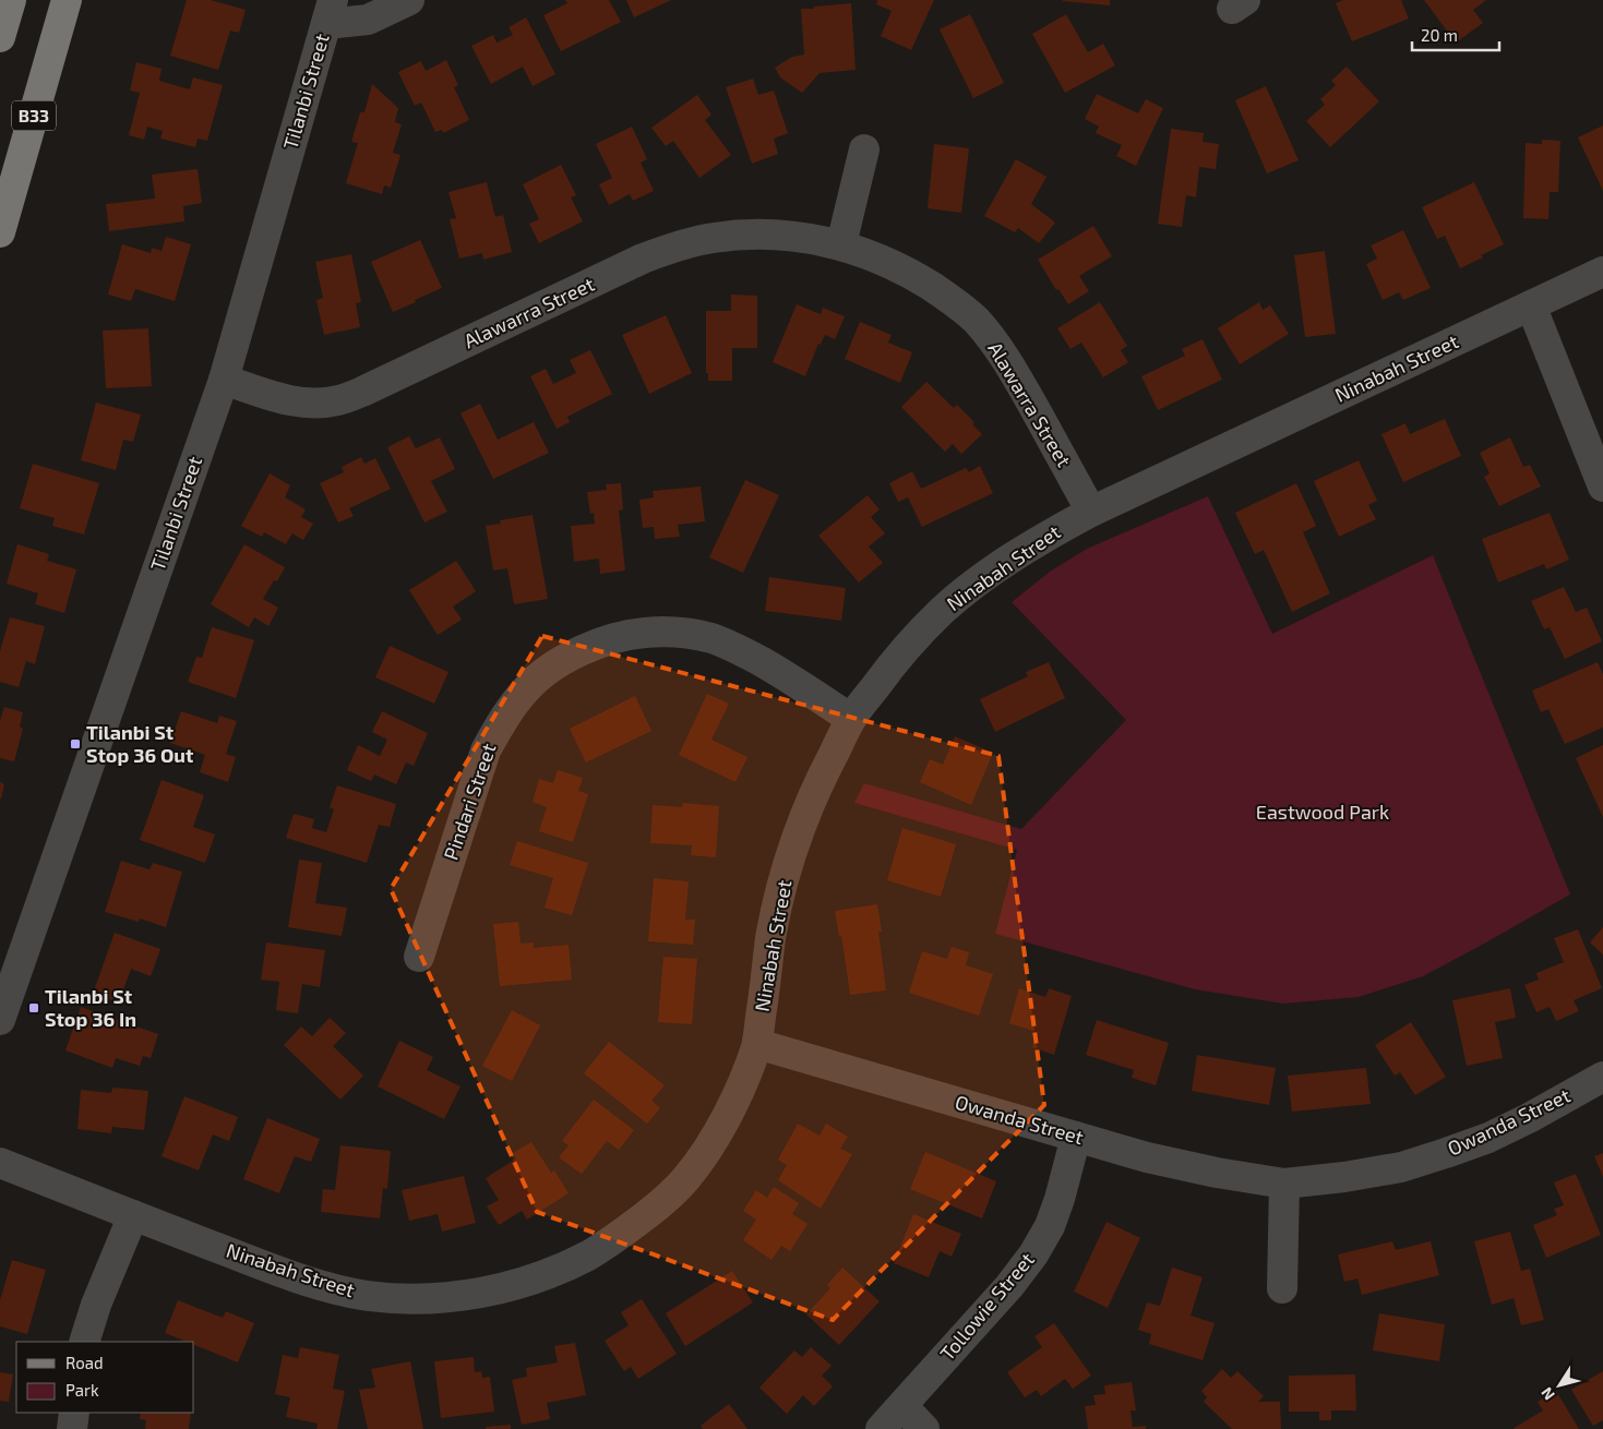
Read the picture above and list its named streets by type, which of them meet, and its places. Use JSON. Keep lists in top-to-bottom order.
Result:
{
  "streets": {
    "main road": ["B33"],
    "street": [
      "Tilanbi Street",
      "Alawarra Street",
      "Ninabah Street",
      "Pindari Street",
      "Owanda Street",
      "Tollowie Street"
    ]
  },
  "crossings": [
    ["Tilanbi Street", "Alawarra Street"],
    ["Alawarra Street", "Ninabah Street"],
    ["Ninabah Street", "Pindari Street"],
    ["Ninabah Street", "Owanda Street"],
    ["Owanda Street", "Tollowie Street"]
  ],
  "parks": ["Eastwood Park"],
  "places": {
    "transit": ["Tilanbi St Stop 36 Out", "Tilanbi St Stop 36 In"]
  },
  "legend": ["Road", "Park"],
  "scale_bar": "20 m",
  "north": "bottom left"
}
